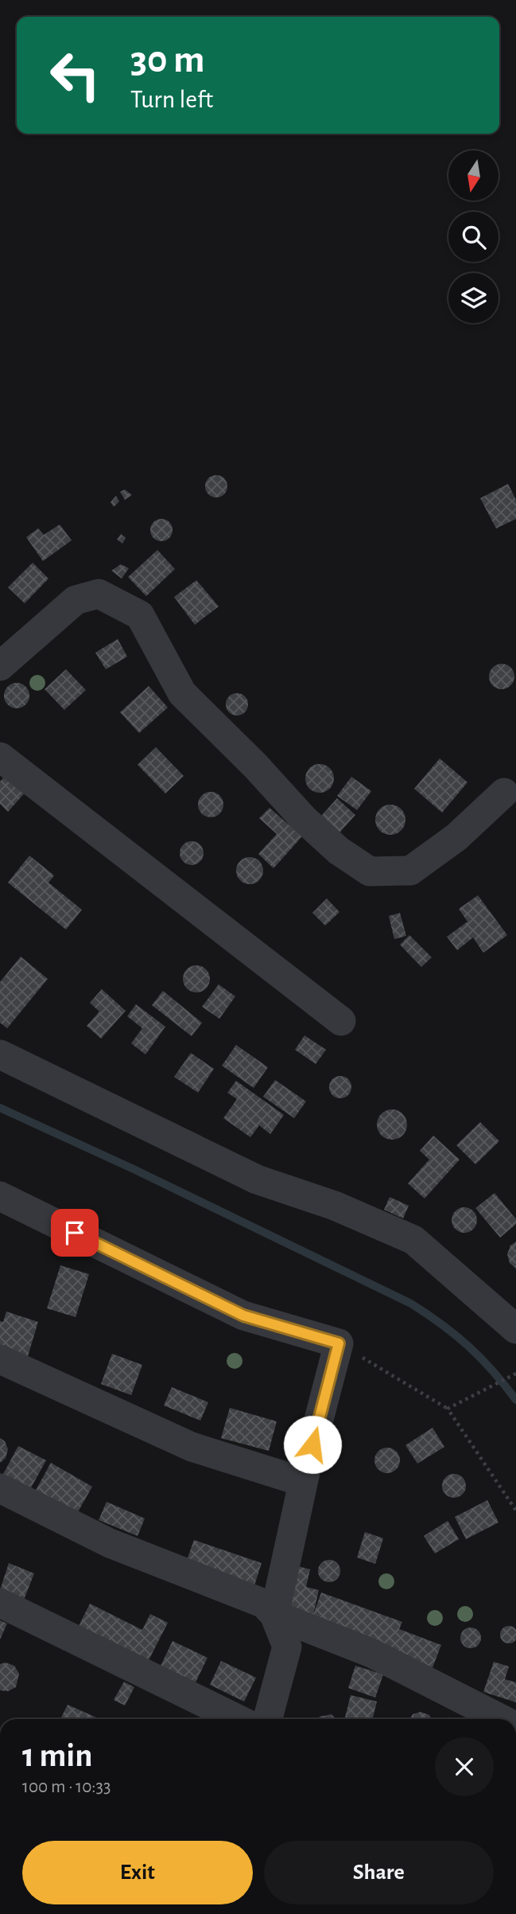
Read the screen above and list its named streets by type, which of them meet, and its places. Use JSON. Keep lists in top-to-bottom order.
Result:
{
  "north": "bottom",
  "page": {
    "turn": ["30 m", "Turn left"],
    "heading": ["1 min", "100 m · 10:33"],
    "buttons": ["Exit", "Share"]
  }
}
